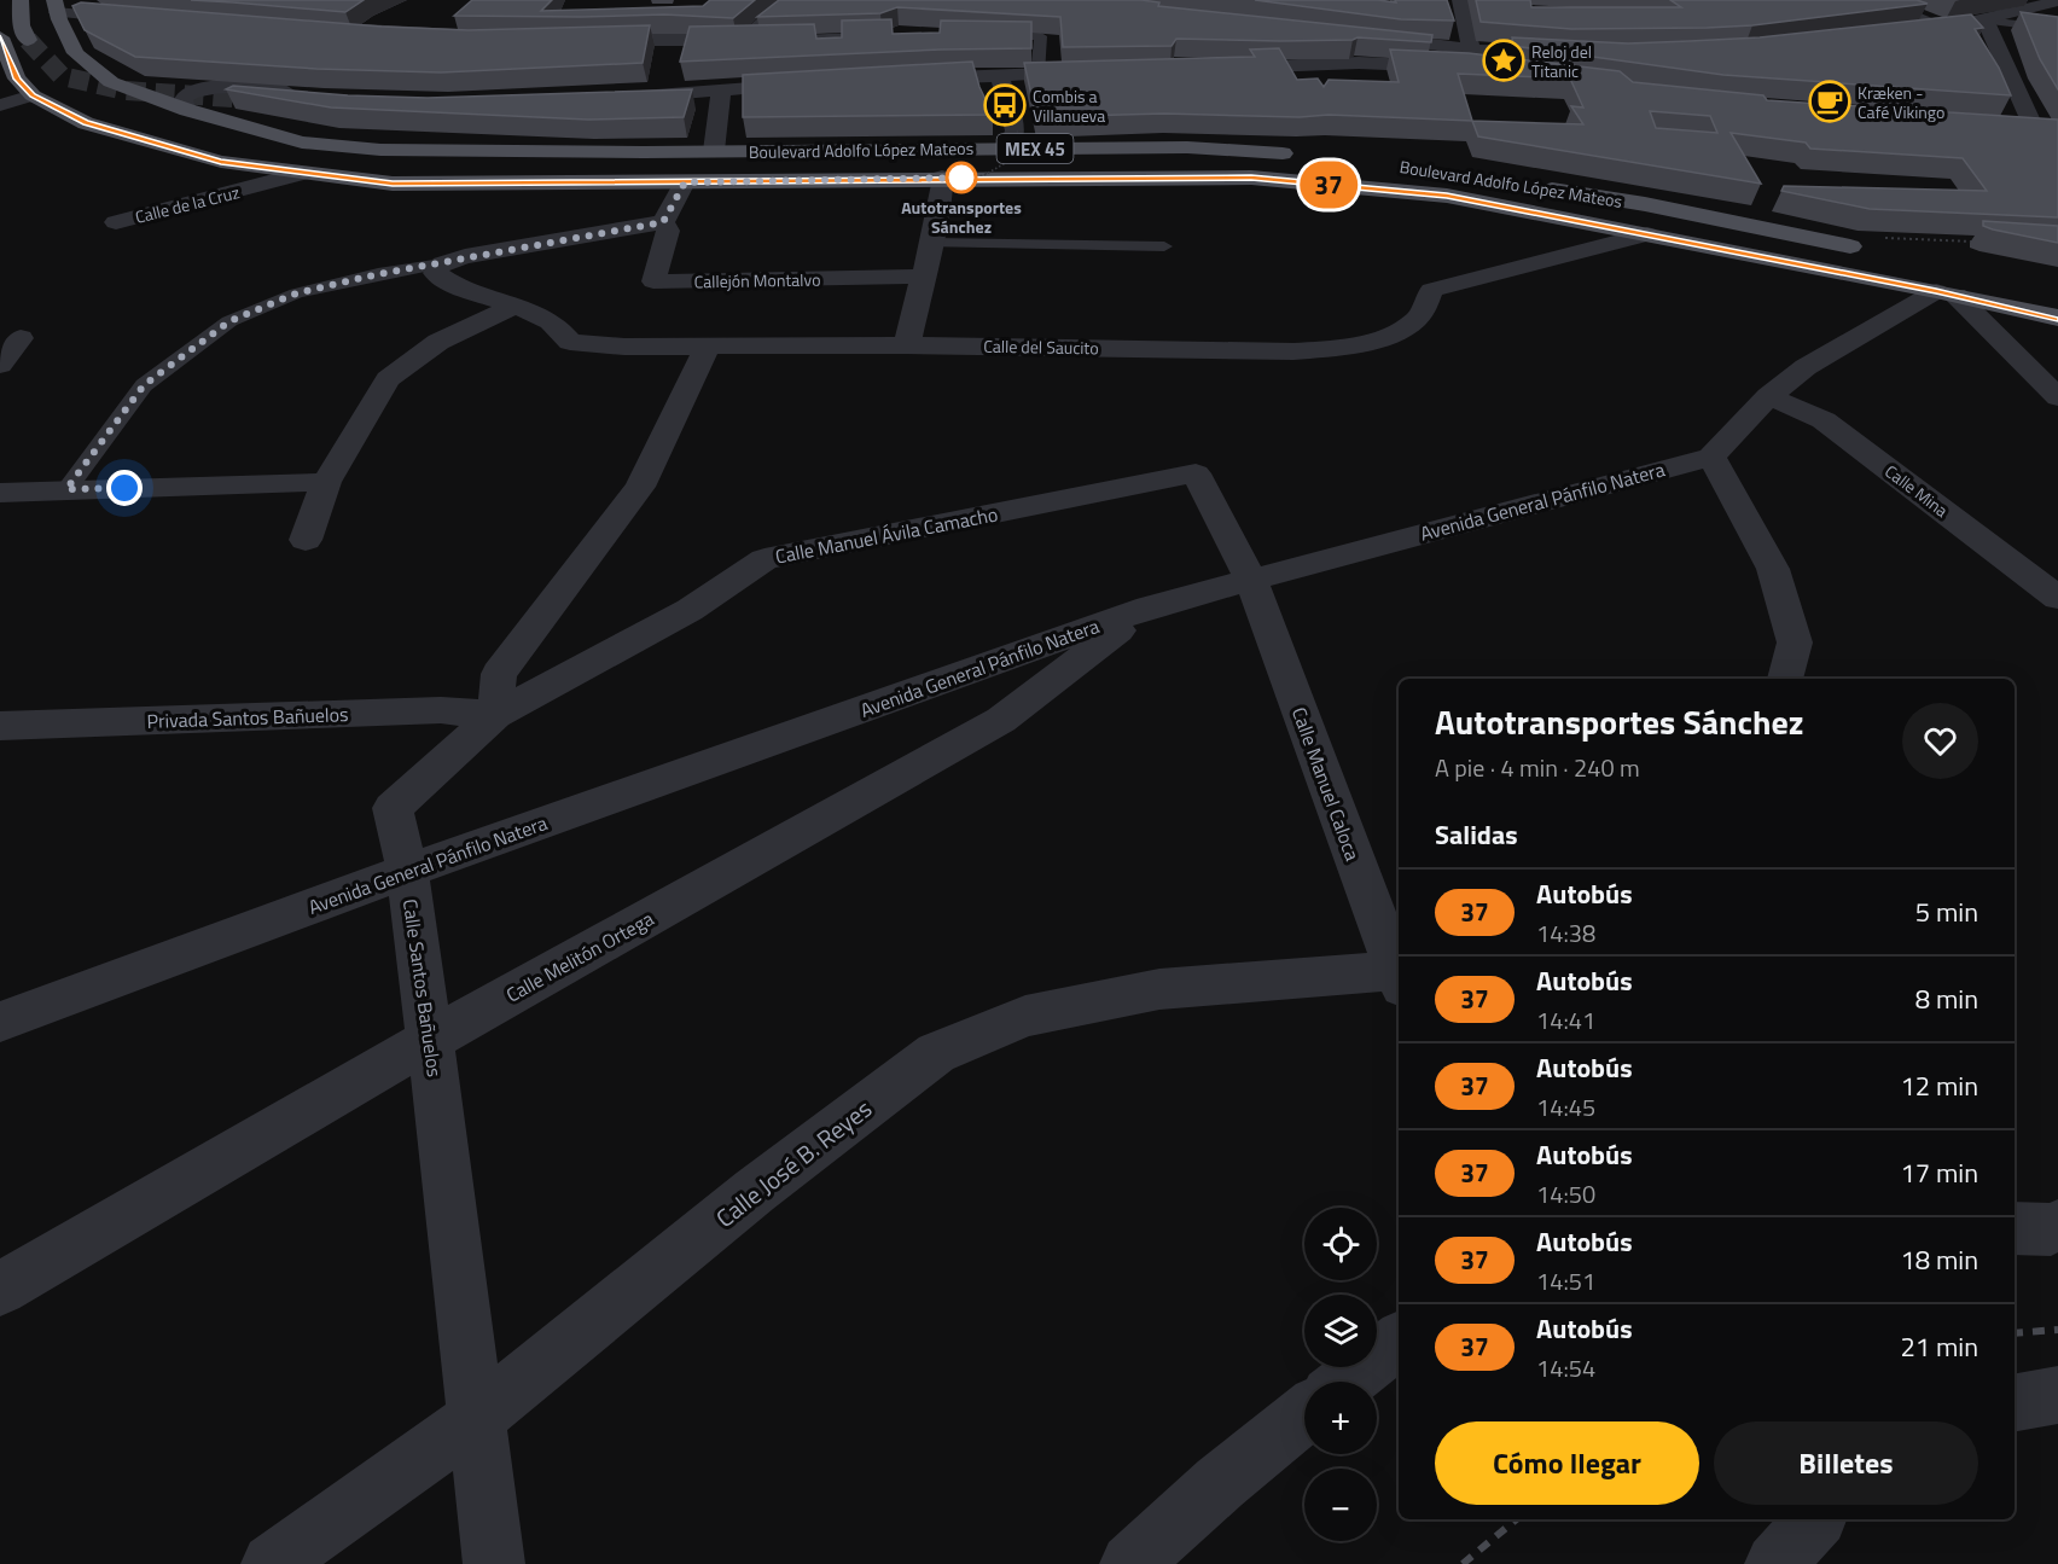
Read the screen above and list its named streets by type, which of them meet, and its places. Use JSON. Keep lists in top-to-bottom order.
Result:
{
  "streets": {
    "main road": ["MEX 45", "Boulevard Adolfo López Mateos"],
    "street": [
      "Calle de la Cruz",
      "Callejón Montalvo",
      "Calle del Saucito",
      "Calle Mina",
      "Avenida General Pánfilo Natera",
      "Calle Manuel Ávila Camacho",
      "Privada Santos Bañuelos",
      "Calle Manuel Caloca",
      "Calle Melitón Ortega",
      "Calle Santos Bañuelos",
      "Calle José B. Reyes"
    ]
  },
  "crossings": [
    ["Boulevard Adolfo López Mateos", "Calle de la Cruz"],
    ["Boulevard Adolfo López Mateos", "Callejón Montalvo"],
    ["Boulevard Adolfo López Mateos", "Calle del Saucito"],
    ["Avenida General Pánfilo Natera", "Calle Manuel Ávila Camacho"],
    ["Avenida General Pánfilo Natera", "Calle Manuel Caloca"],
    ["Avenida General Pánfilo Natera", "Calle Melitón Ortega"],
    ["Avenida General Pánfilo Natera", "Calle Santos Bañuelos"],
    ["Calle Manuel Ávila Camacho", "Privada Santos Bañuelos"],
    ["Calle Manuel Ávila Camacho", "Calle Manuel Caloca"],
    ["Calle Manuel Ávila Camacho", "Calle Santos Bañuelos"],
    ["Privada Santos Bañuelos", "Calle Santos Bañuelos"],
    ["Calle Melitón Ortega", "Calle Santos Bañuelos"],
    ["Calle Santos Bañuelos", "Calle José B. Reyes"]
  ],
  "places": {
    "place": ["Reloj del Titanic"],
    "cafe": ["Kræken - Café Vikingo"],
    "bus stop": ["Combis a Villanueva"],
    "other": ["Autotransportes Sánchez"]
  },
  "lines": ["bus line 37"],
  "page": {
    "on_map": "37",
    "heading": [
      ["Autotransportes Sánchez", "A pie · 4 min · 240 m"],
      "Salidas"
    ],
    "list": [
      {
        "mark": "37",
        "name": "Autobús",
        "note": "14:38",
        "value": "5 min"
      },
      {
        "mark": "37",
        "name": "Autobús",
        "note": "14:41",
        "value": "8 min"
      },
      {
        "mark": "37",
        "name": "Autobús",
        "note": "14:45",
        "value": "12 min"
      },
      {
        "mark": "37",
        "name": "Autobús",
        "note": "14:50",
        "value": "17 min"
      },
      {
        "mark": "37",
        "name": "Autobús",
        "note": "14:51",
        "value": "18 min"
      },
      {
        "mark": "37",
        "name": "Autobús",
        "note": "14:54",
        "value": "21 min"
      }
    ],
    "map_buttons": ["+", "−"],
    "buttons": ["Cómo llegar", "Billetes"]
  }
}
